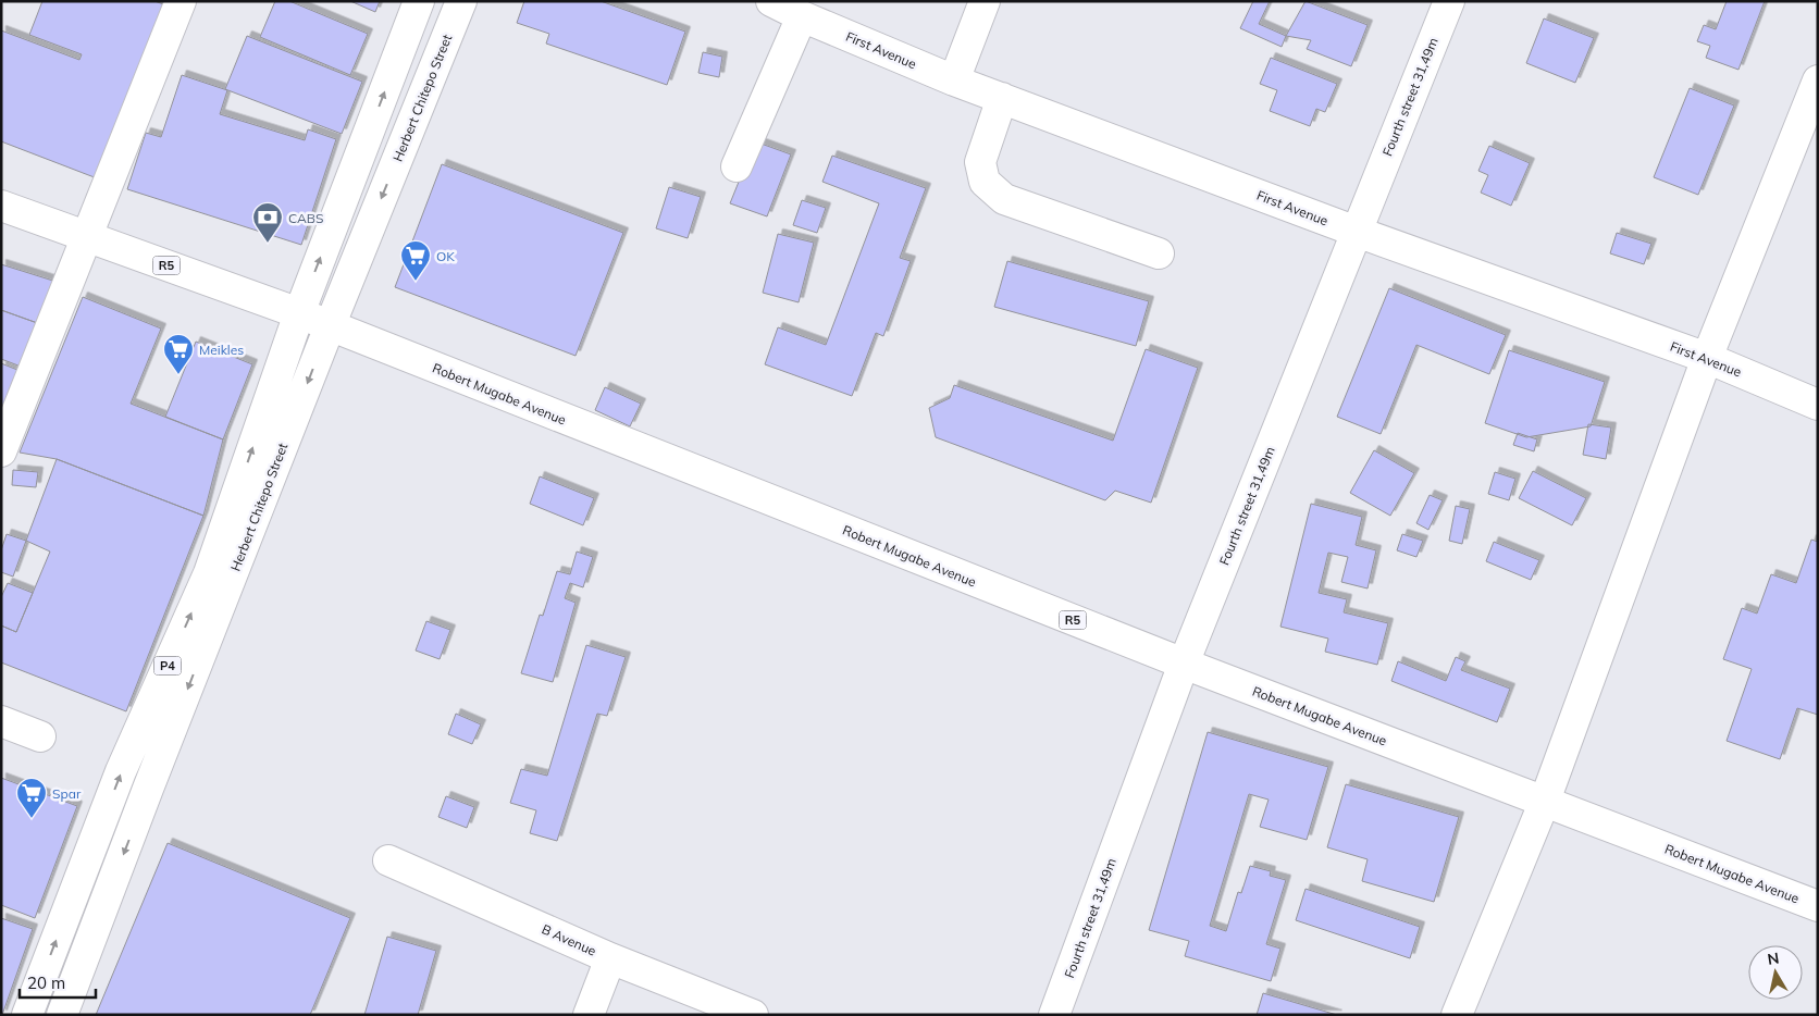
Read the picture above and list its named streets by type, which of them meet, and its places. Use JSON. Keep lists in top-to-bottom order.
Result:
{
  "streets": {
    "main road": [
      "First Avenue",
      "Fourth street 31,49m",
      "Herbert Chitepo Street",
      "R5",
      "Robert Mugabe Avenue",
      "P4",
      "B Avenue"
    ]
  },
  "crossings": [
    ["First Avenue", "Fourth street 31,49m"],
    ["Fourth street 31,49m", "Robert Mugabe Avenue"],
    ["Herbert Chitepo Street", "Robert Mugabe Avenue"]
  ],
  "places": {
    "bank": ["CABS"],
    "supermarket": ["OK", "Meikles", "Spar"]
  },
  "scale_bar": "20 m",
  "north": "top"
}
